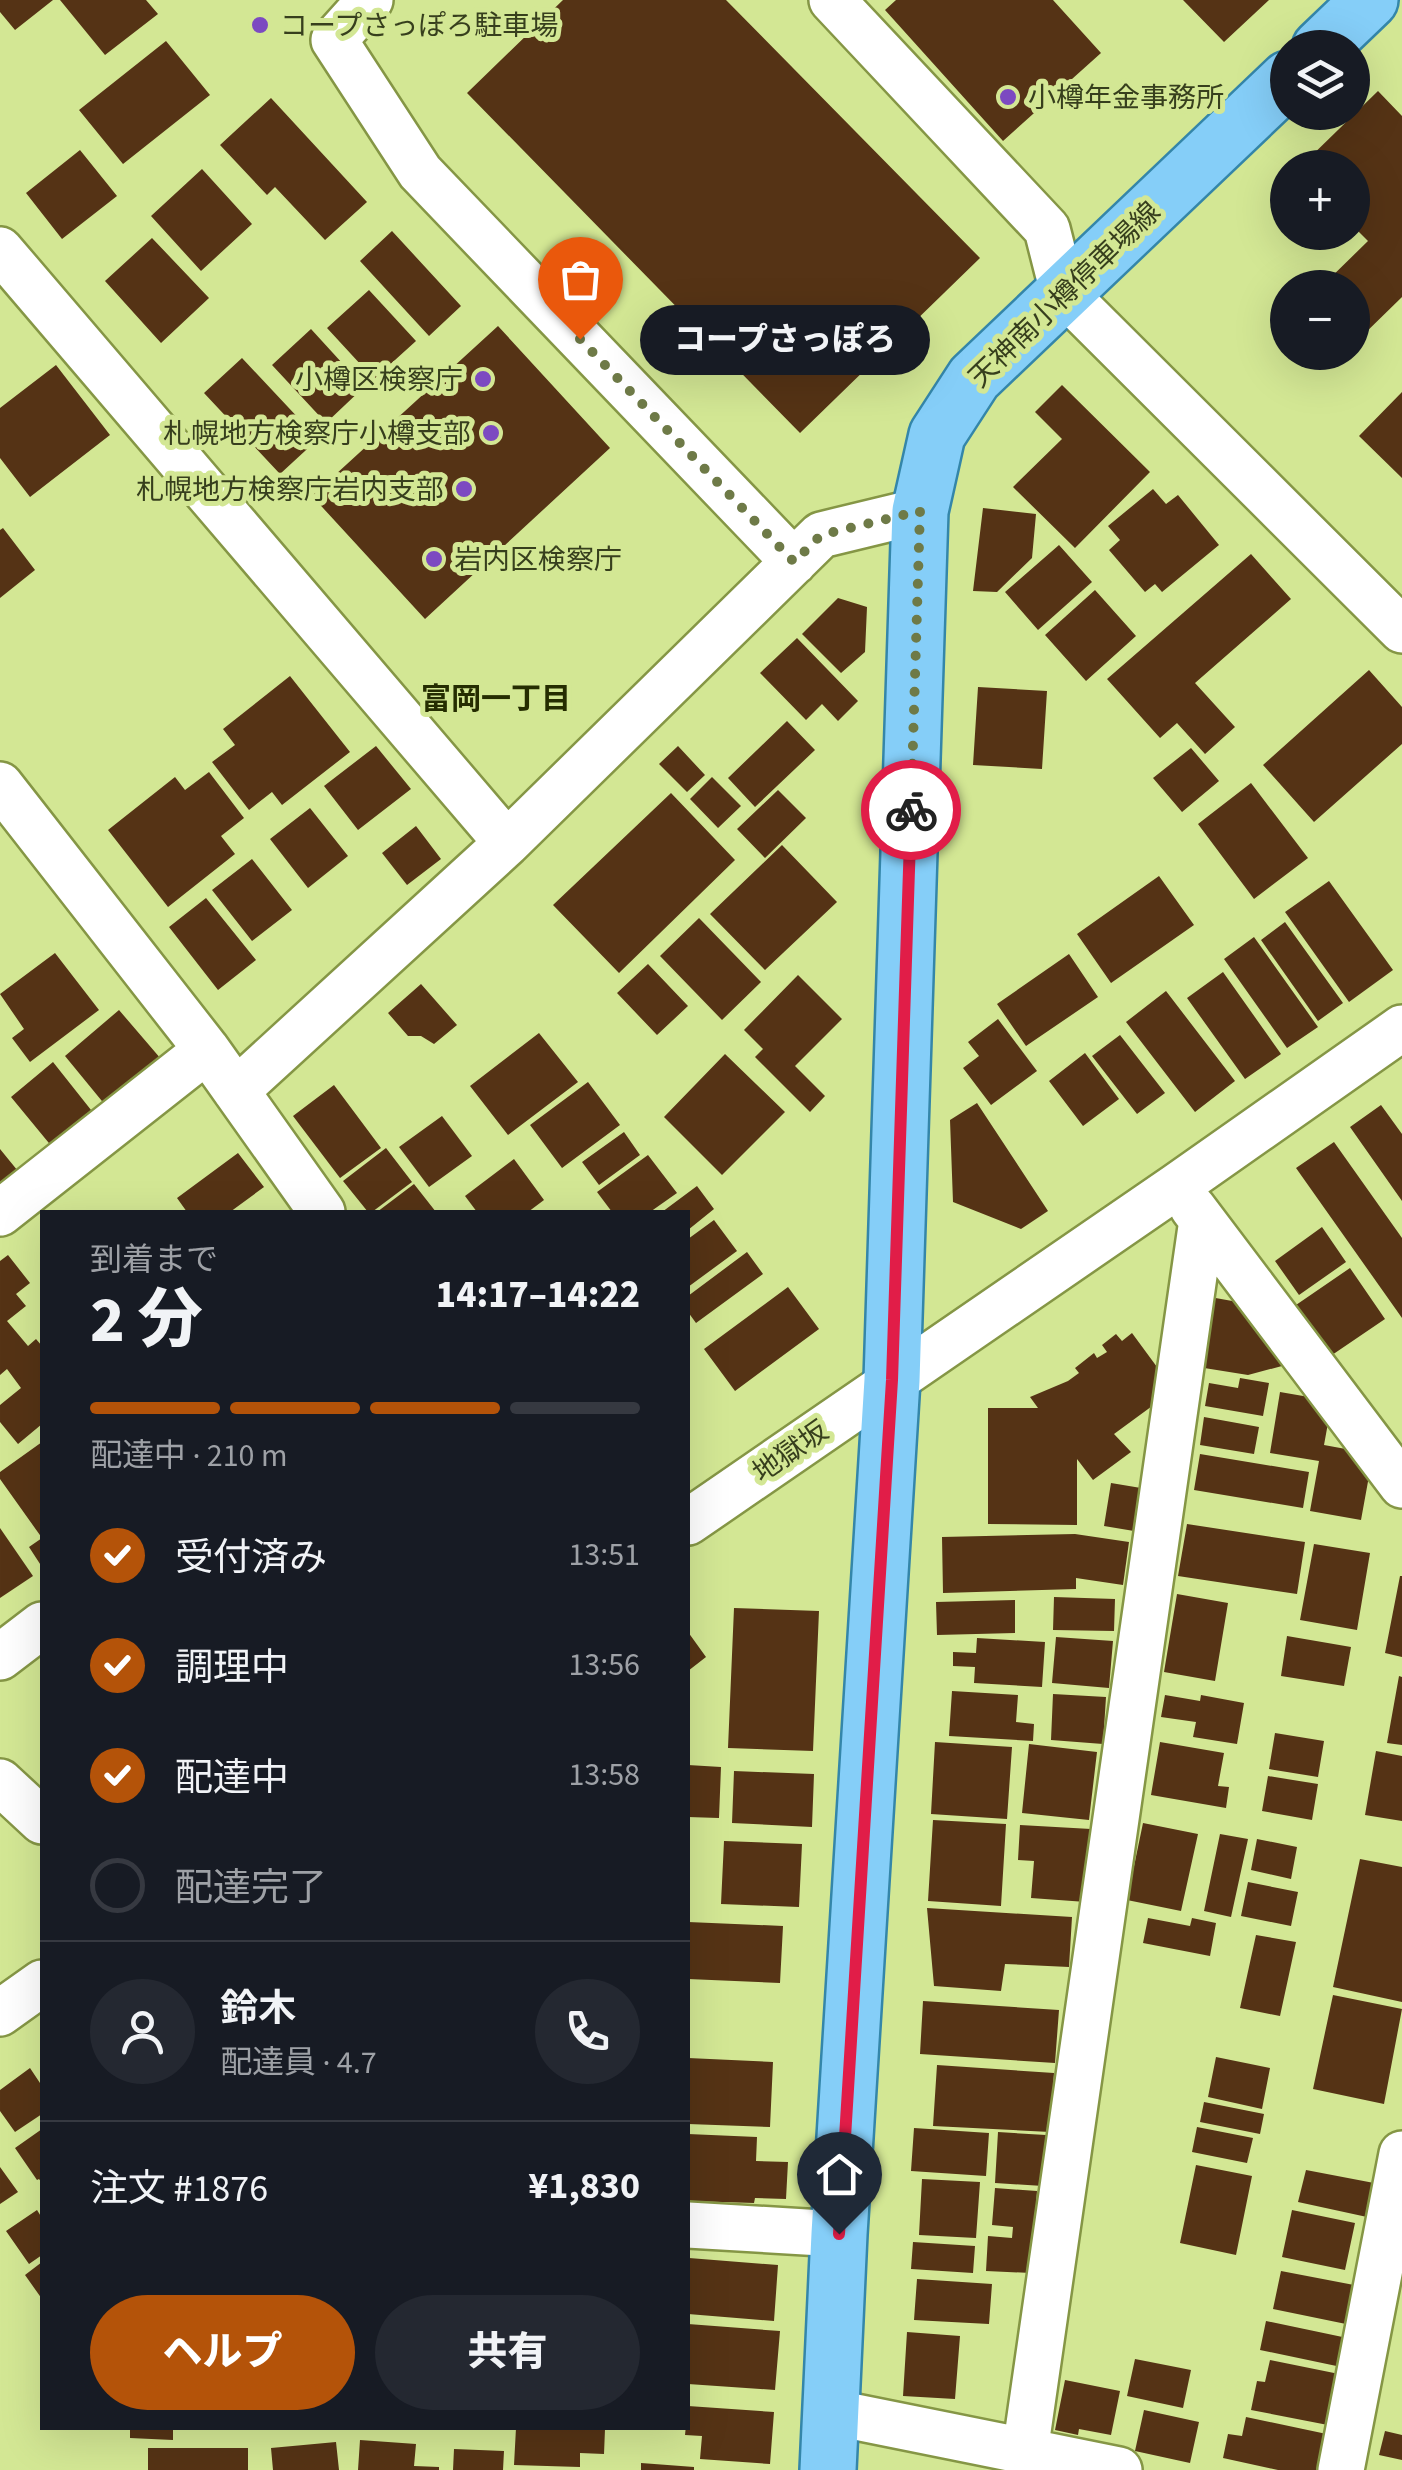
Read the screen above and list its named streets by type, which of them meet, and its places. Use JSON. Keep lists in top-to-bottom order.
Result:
{
  "streets": {
    "main road": ["天神南小樽停車場線"],
    "street": ["地獄坂"]
  },
  "crossings": [
    ["天神南小樽停車場線", "地獄坂"]
  ],
  "districts": ["富岡一丁目"],
  "places": [
    "コープさっぽろ駐車場",
    "小樽年金事務所",
    "コープさっぽろ",
    "小樽区検察庁",
    "札幌地方検察庁小樽支部",
    "札幌地方検察庁岩内支部",
    "岩内区検察庁"
  ],
  "page": {
    "map_buttons": ["+", "−"],
    "bubble": "コープさっぽろ",
    "heading": ["2 分", "到着まで", "14:17–14:22"],
    "panel": [
      "鈴木",
      "配達員 · 4.7",
      "注文 #1876",
      "¥1,830"
    ],
    "bar": "配達中 · 210 m",
    "list": [
      ["受付済み", "13:51"],
      ["調理中", "13:56"],
      ["配達中", "13:58"],
      "配達完了"
    ],
    "buttons": ["ヘルプ", "共有"]
  }
}
